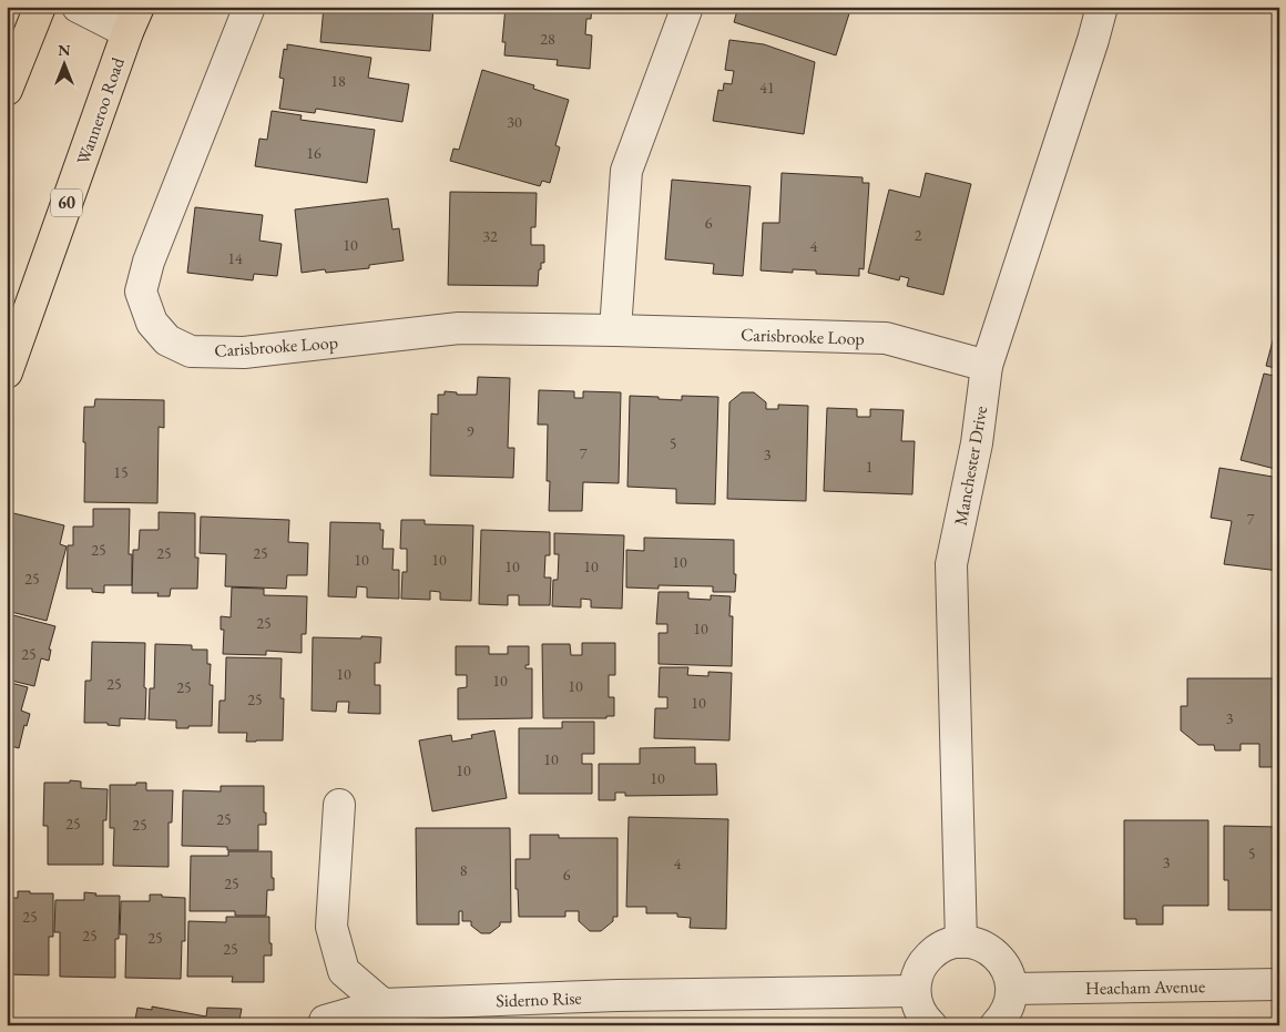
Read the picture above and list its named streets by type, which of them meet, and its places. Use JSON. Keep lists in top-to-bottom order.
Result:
{
  "streets": {
    "highway": ["Wanneroo Road", "60"],
    "street": [
      "Carisbrooke Loop",
      "Manchester Drive",
      "Heacham Avenue",
      "Siderno Rise"
    ]
  },
  "crossings": [
    ["Carisbrooke Loop", "Manchester Drive"]
  ],
  "house_numbers": [
    "28",
    "18",
    "41",
    "30",
    "16",
    "6",
    "2",
    "32",
    "10",
    "4",
    "14",
    "9",
    "5",
    "7",
    "3",
    "1",
    "15",
    "7",
    "25",
    "25",
    "25",
    "10",
    "10",
    "10",
    "10",
    "10",
    "25",
    "25",
    "10",
    "25",
    "10",
    "10",
    "25",
    "10",
    "25",
    "25",
    "10",
    "3",
    "10",
    "10",
    "10",
    "25",
    "25",
    "25",
    "5",
    "3",
    "4",
    "8",
    "6",
    "25",
    "25",
    "25",
    "25",
    "25"
  ],
  "north": "top"
}
